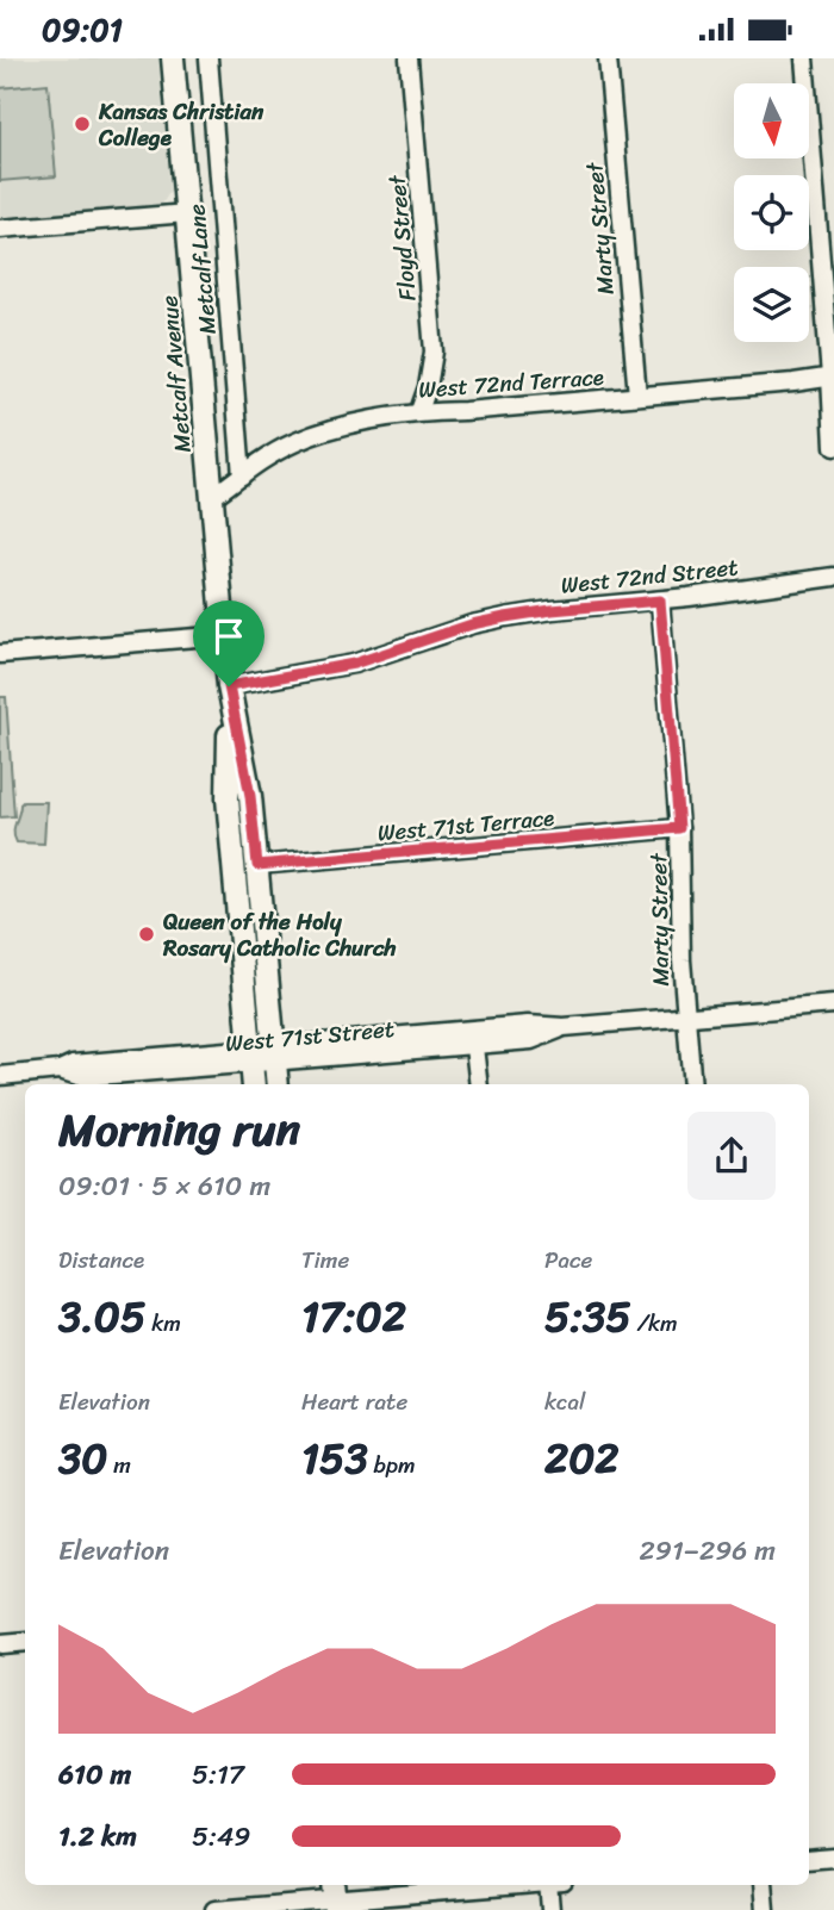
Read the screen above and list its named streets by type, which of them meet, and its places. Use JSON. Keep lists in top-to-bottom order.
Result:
{
  "streets": {
    "main road": ["Metcalf Avenue"],
    "street": [
      "Marty Street",
      "Floyd Street",
      "Metcalf Lane",
      "West 72nd Terrace",
      "West 72nd Street",
      "West 71st Terrace",
      "West 71st Street"
    ]
  },
  "crossings": [
    ["Marty Street", "West 72nd Terrace"],
    ["Marty Street", "West 72nd Street"],
    ["Marty Street", "West 71st Terrace"],
    ["Marty Street", "West 71st Street"],
    ["Floyd Street", "West 72nd Terrace"],
    ["Metcalf Lane", "West 72nd Terrace"],
    ["Metcalf Avenue", "West 72nd Terrace"],
    ["Metcalf Avenue", "West 72nd Street"],
    ["Metcalf Avenue", "West 71st Terrace"],
    ["Metcalf Avenue", "West 71st Street"]
  ],
  "places": ["Kansas Christian College", "Queen of the Holy Rosary Catholic Church"],
  "north": "bottom",
  "page": {
    "status": "09:01",
    "heading": ["Morning run", "09:01 · 5 × 610 m"],
    "stats": [
      ["Distance", "3.05 km"],
      ["Time", "17:02"],
      ["Pace", "5:35 /km"],
      ["Elevation", "30 m"],
      ["Heart rate", "153 bpm"],
      ["kcal", "202"]
    ],
    "chart": ["Elevation", "291–296 m"],
    "list": [
      {
        "name": "610 m",
        "note": "5:17"
      },
      {
        "name": "1.2 km",
        "note": "5:49"
      }
    ]
  }
}
